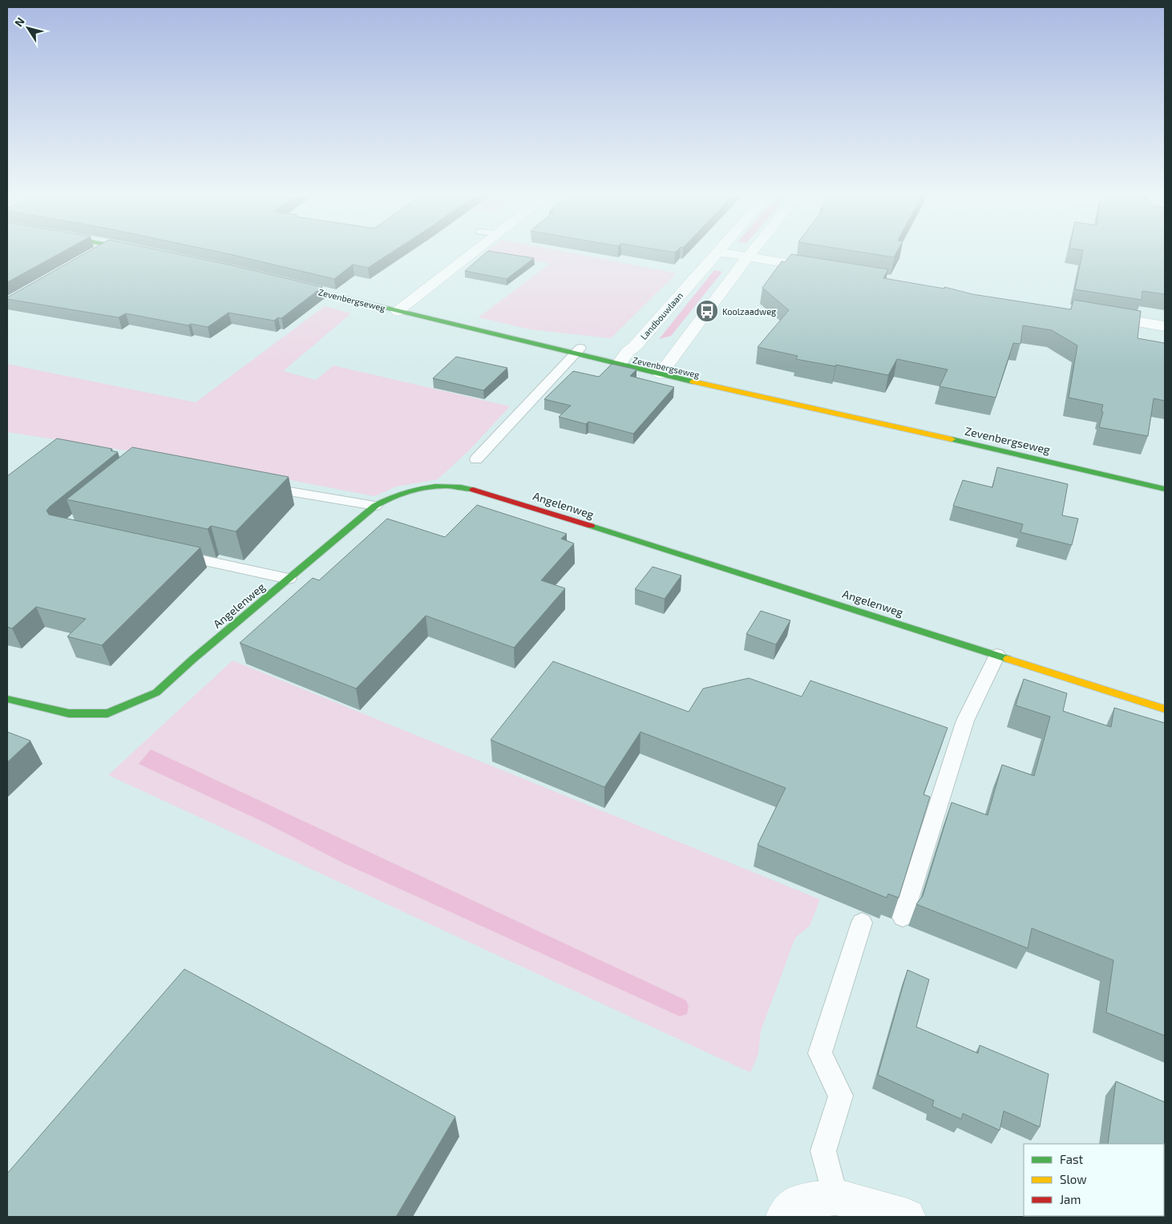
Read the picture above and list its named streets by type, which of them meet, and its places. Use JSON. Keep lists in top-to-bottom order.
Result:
{
  "streets": {
    "street": ["Zevenbergseweg", "Landbouwlaan", "Angelenweg"]
  },
  "crossings": [
    ["Zevenbergseweg", "Landbouwlaan"]
  ],
  "places": {
    "bus stop": ["Koolzaadweg"]
  },
  "legend": ["Fast", "Slow", "Jam"],
  "north": "top left"
}
